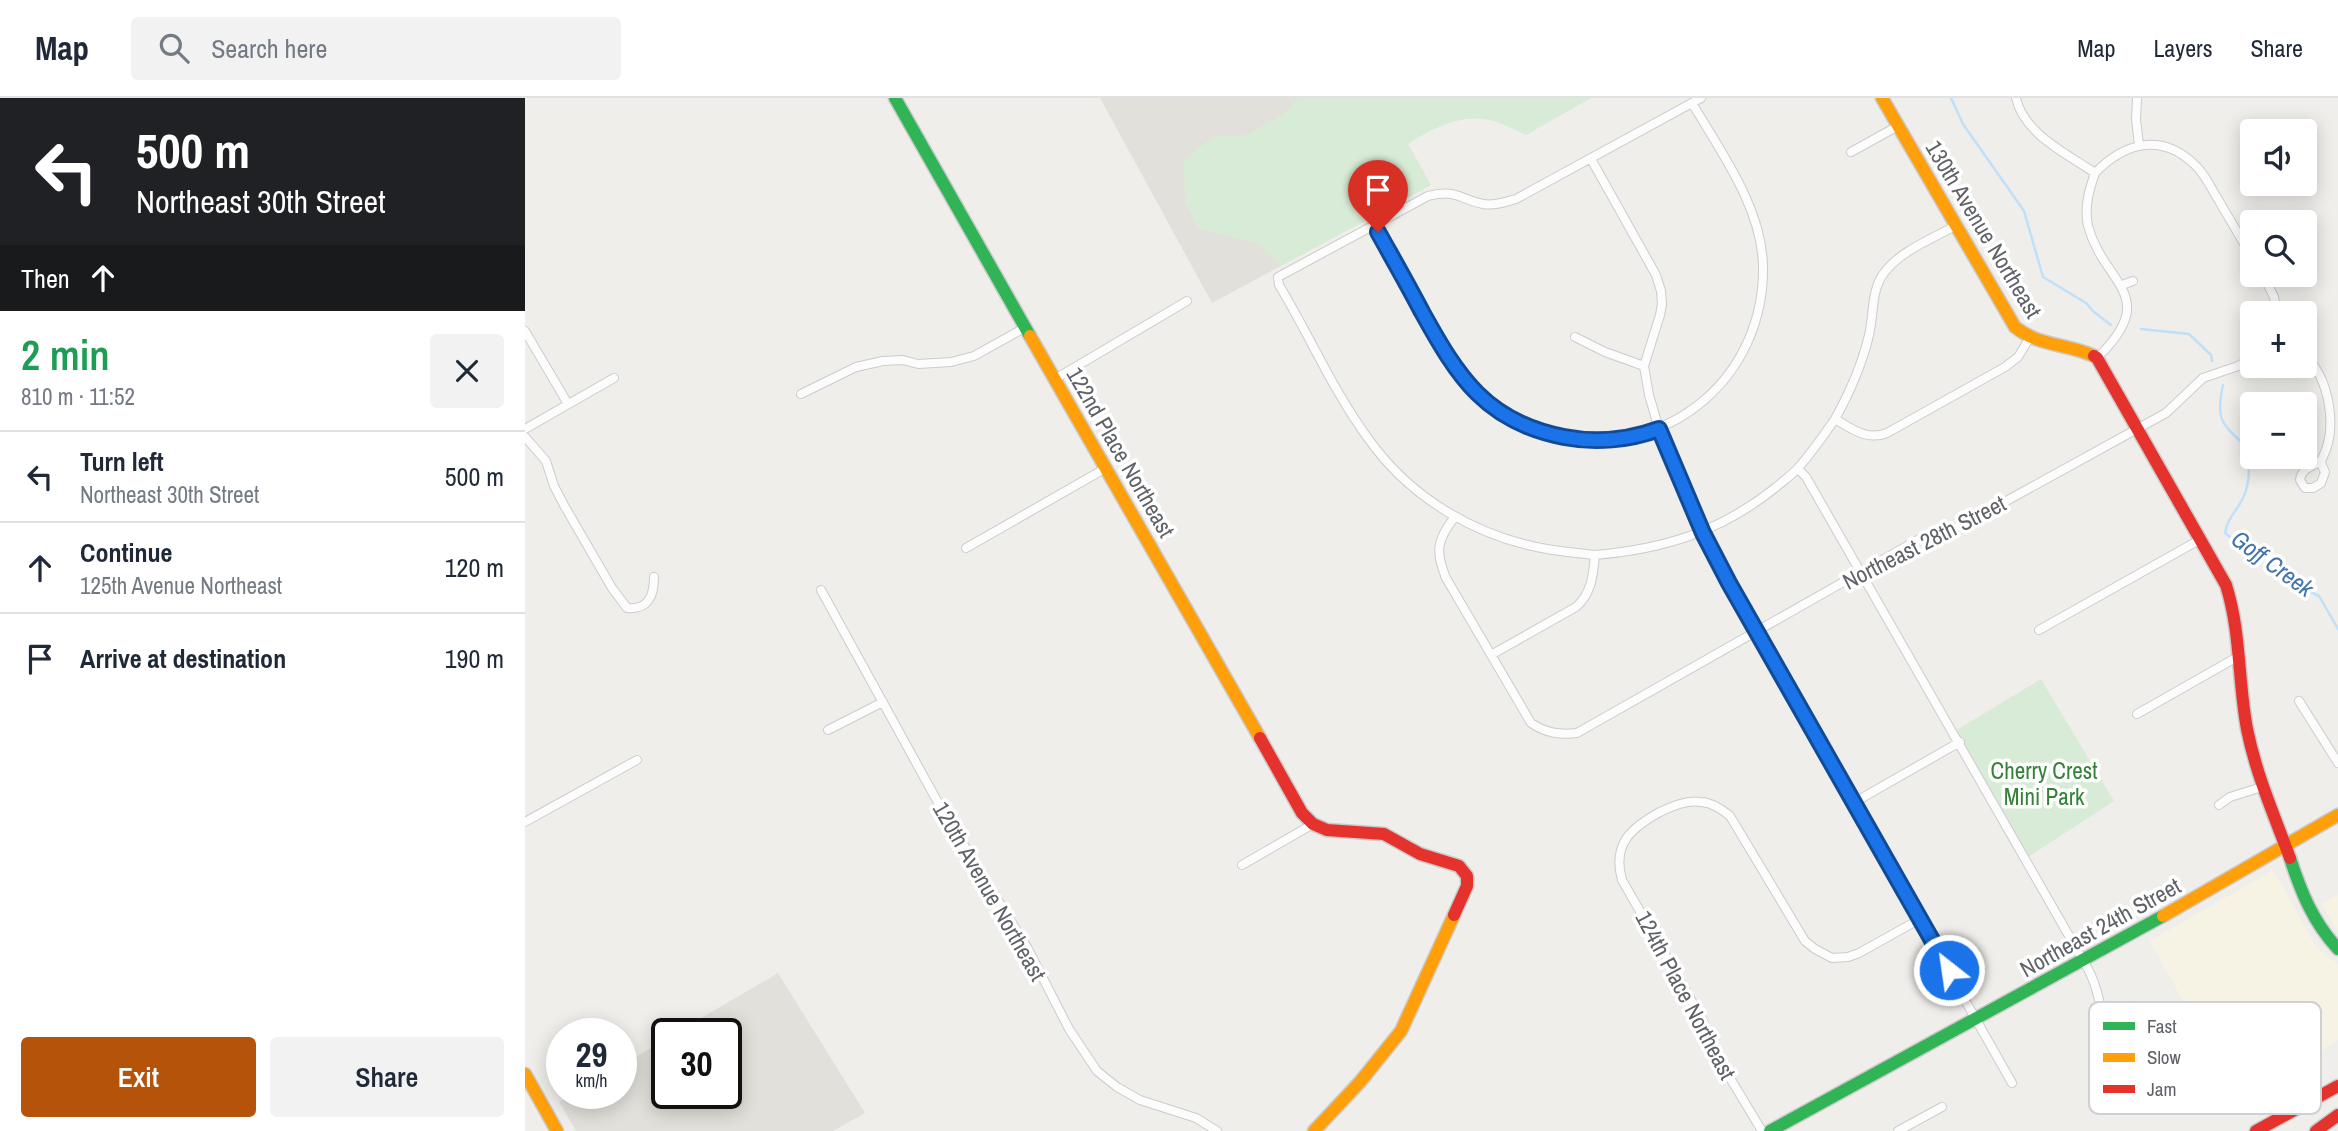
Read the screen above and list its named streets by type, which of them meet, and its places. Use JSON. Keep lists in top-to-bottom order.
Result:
{
  "streets": {
    "main road": ["130th Avenue Northeast", "122nd Place Northeast", "Northeast 24th Street"],
    "street": ["Northeast 28th Street", "120th Avenue Northeast", "124th Place Northeast"]
  },
  "water": ["Goff Creek"],
  "parks": ["Cherry Crest Mini Park"],
  "legend": ["Fast", "Slow", "Jam"],
  "page": {
    "header": "Map",
    "search": "Search here",
    "nav": ["Map", "Layers", "Share"],
    "turn": ["500 m", "Northeast 30th Street"],
    "map_buttons": ["+", "−"],
    "then": "Then",
    "heading": ["2 min", "810 m · 11:52"],
    "list": [
      {
        "name": "Turn left",
        "note": "Northeast 30th Street",
        "value": "500 m"
      },
      {
        "name": "Continue",
        "note": "125th Avenue Northeast",
        "value": "120 m"
      },
      {
        "name": "Arrive at destination",
        "value": "190 m"
      }
    ],
    "speed": "29 km/h",
    "limit": "30",
    "buttons": ["Exit", "Share"]
  }
}
